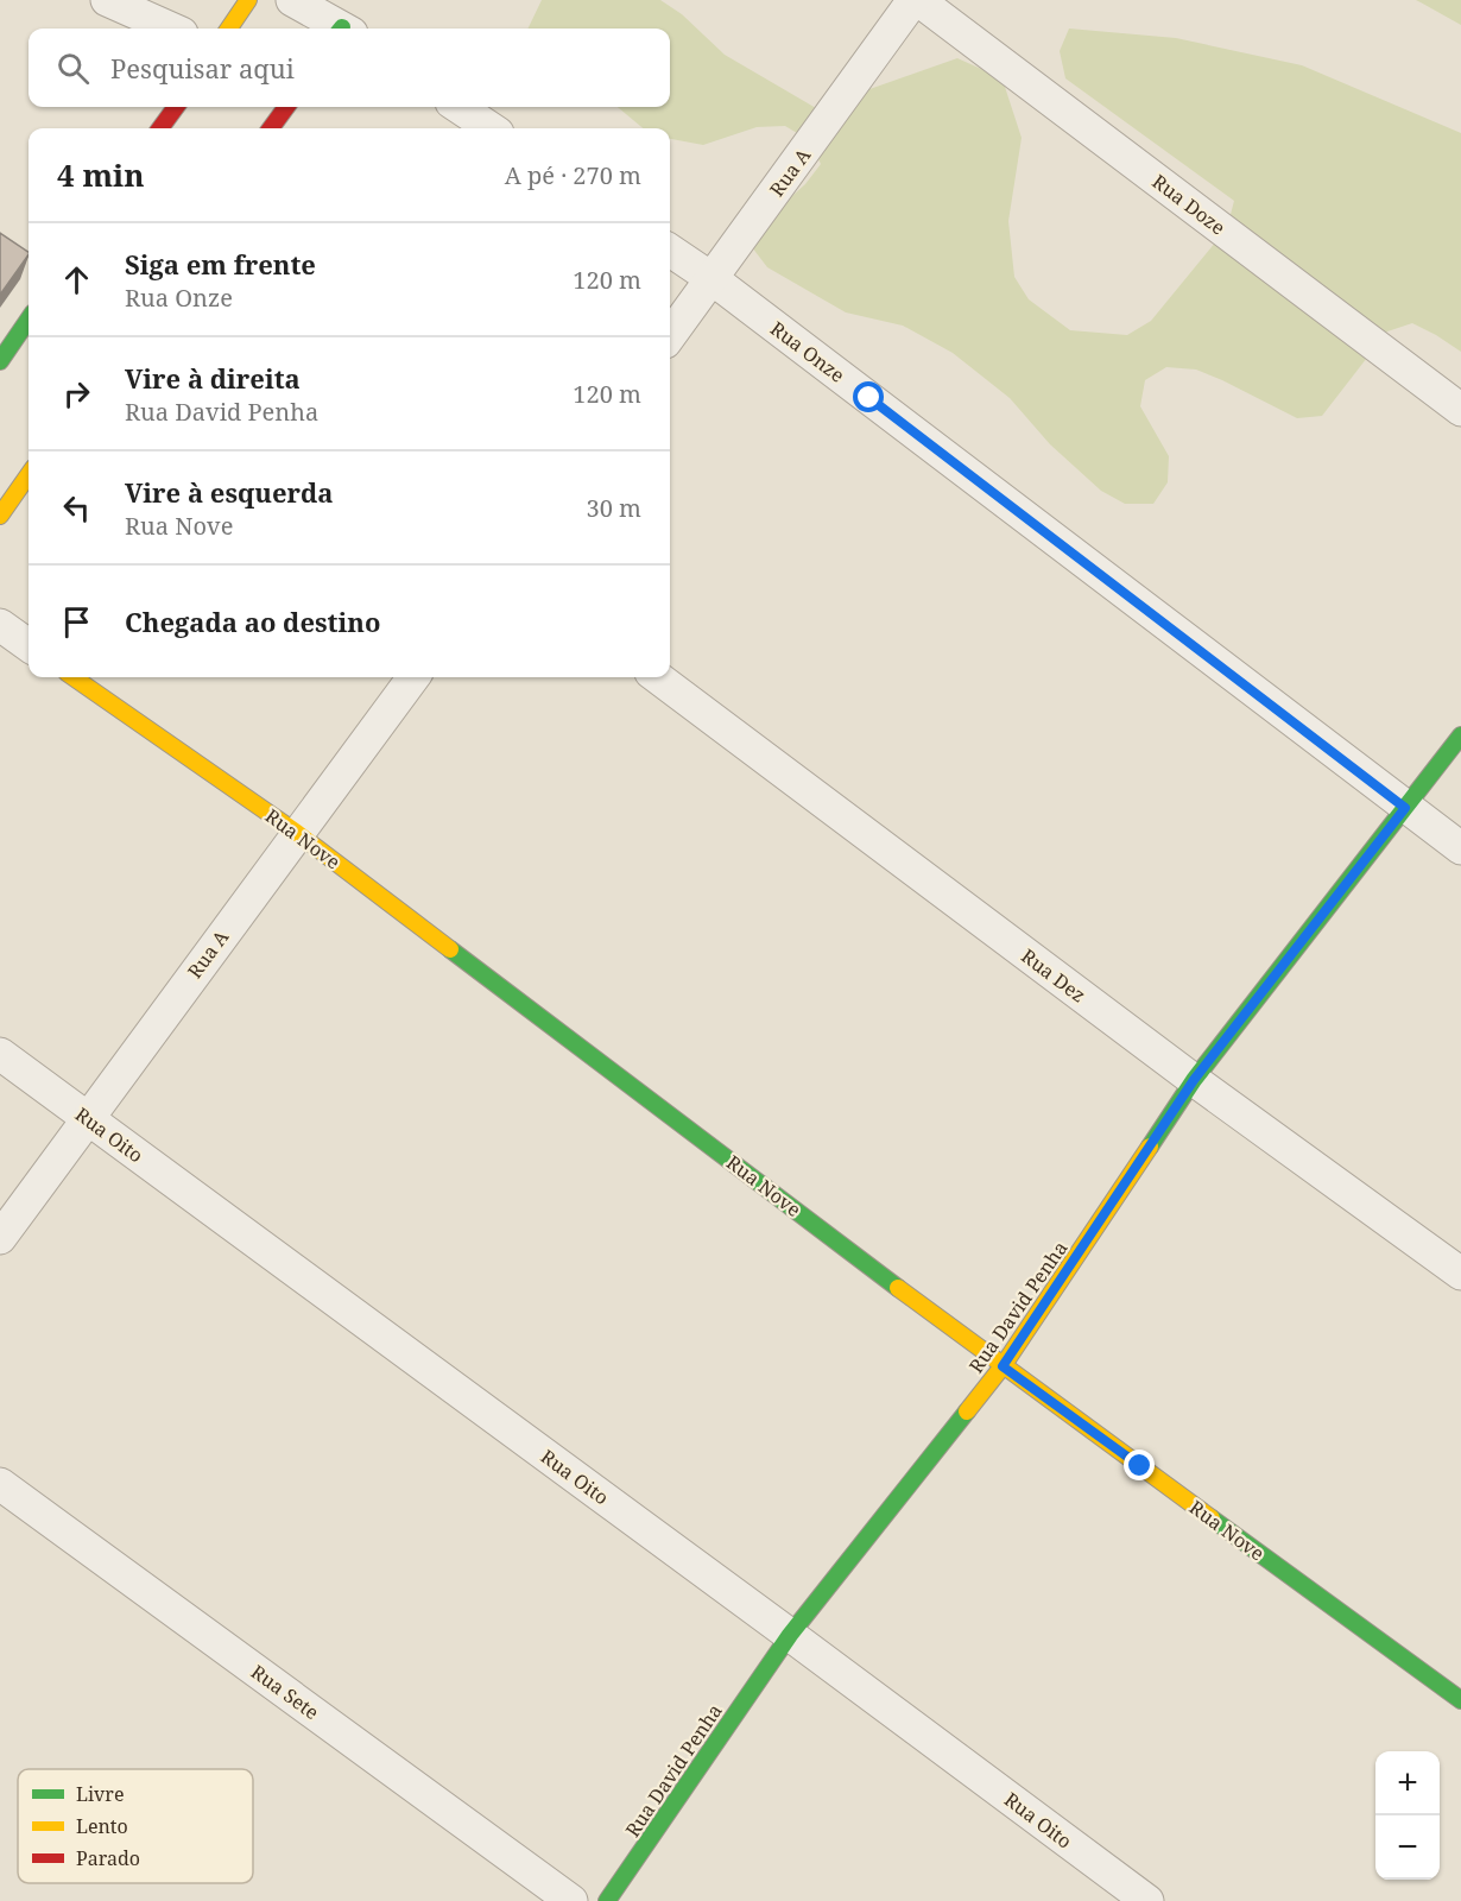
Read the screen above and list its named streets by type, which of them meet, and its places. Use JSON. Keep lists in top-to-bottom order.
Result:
{
  "streets": {
    "street": [
      "Rua A",
      "Rua Doze",
      "Rua Onze",
      "Rua Nove",
      "Rua Dez",
      "Rua Oito",
      "Rua David Penha",
      "Rua Sete"
    ]
  },
  "crossings": [
    ["Rua A", "Rua Doze"],
    ["Rua A", "Rua Onze"],
    ["Rua A", "Rua Nove"],
    ["Rua A", "Rua Oito"],
    ["Rua Onze", "Rua David Penha"],
    ["Rua Nove", "Rua David Penha"],
    ["Rua Dez", "Rua David Penha"],
    ["Rua Oito", "Rua David Penha"]
  ],
  "legend": ["Livre", "Lento", "Parado"],
  "page": {
    "search": "Pesquisar aqui",
    "heading": ["4 min", "A pé · 270 m"],
    "list": [
      ["Siga em frente", "Rua Onze", "120 m"],
      ["Vire à direita", "Rua David Penha", "120 m"],
      ["Vire à esquerda", "Rua Nove", "30 m"],
      "Chegada ao destino"
    ],
    "map_buttons": ["+", "−"]
  }
}
